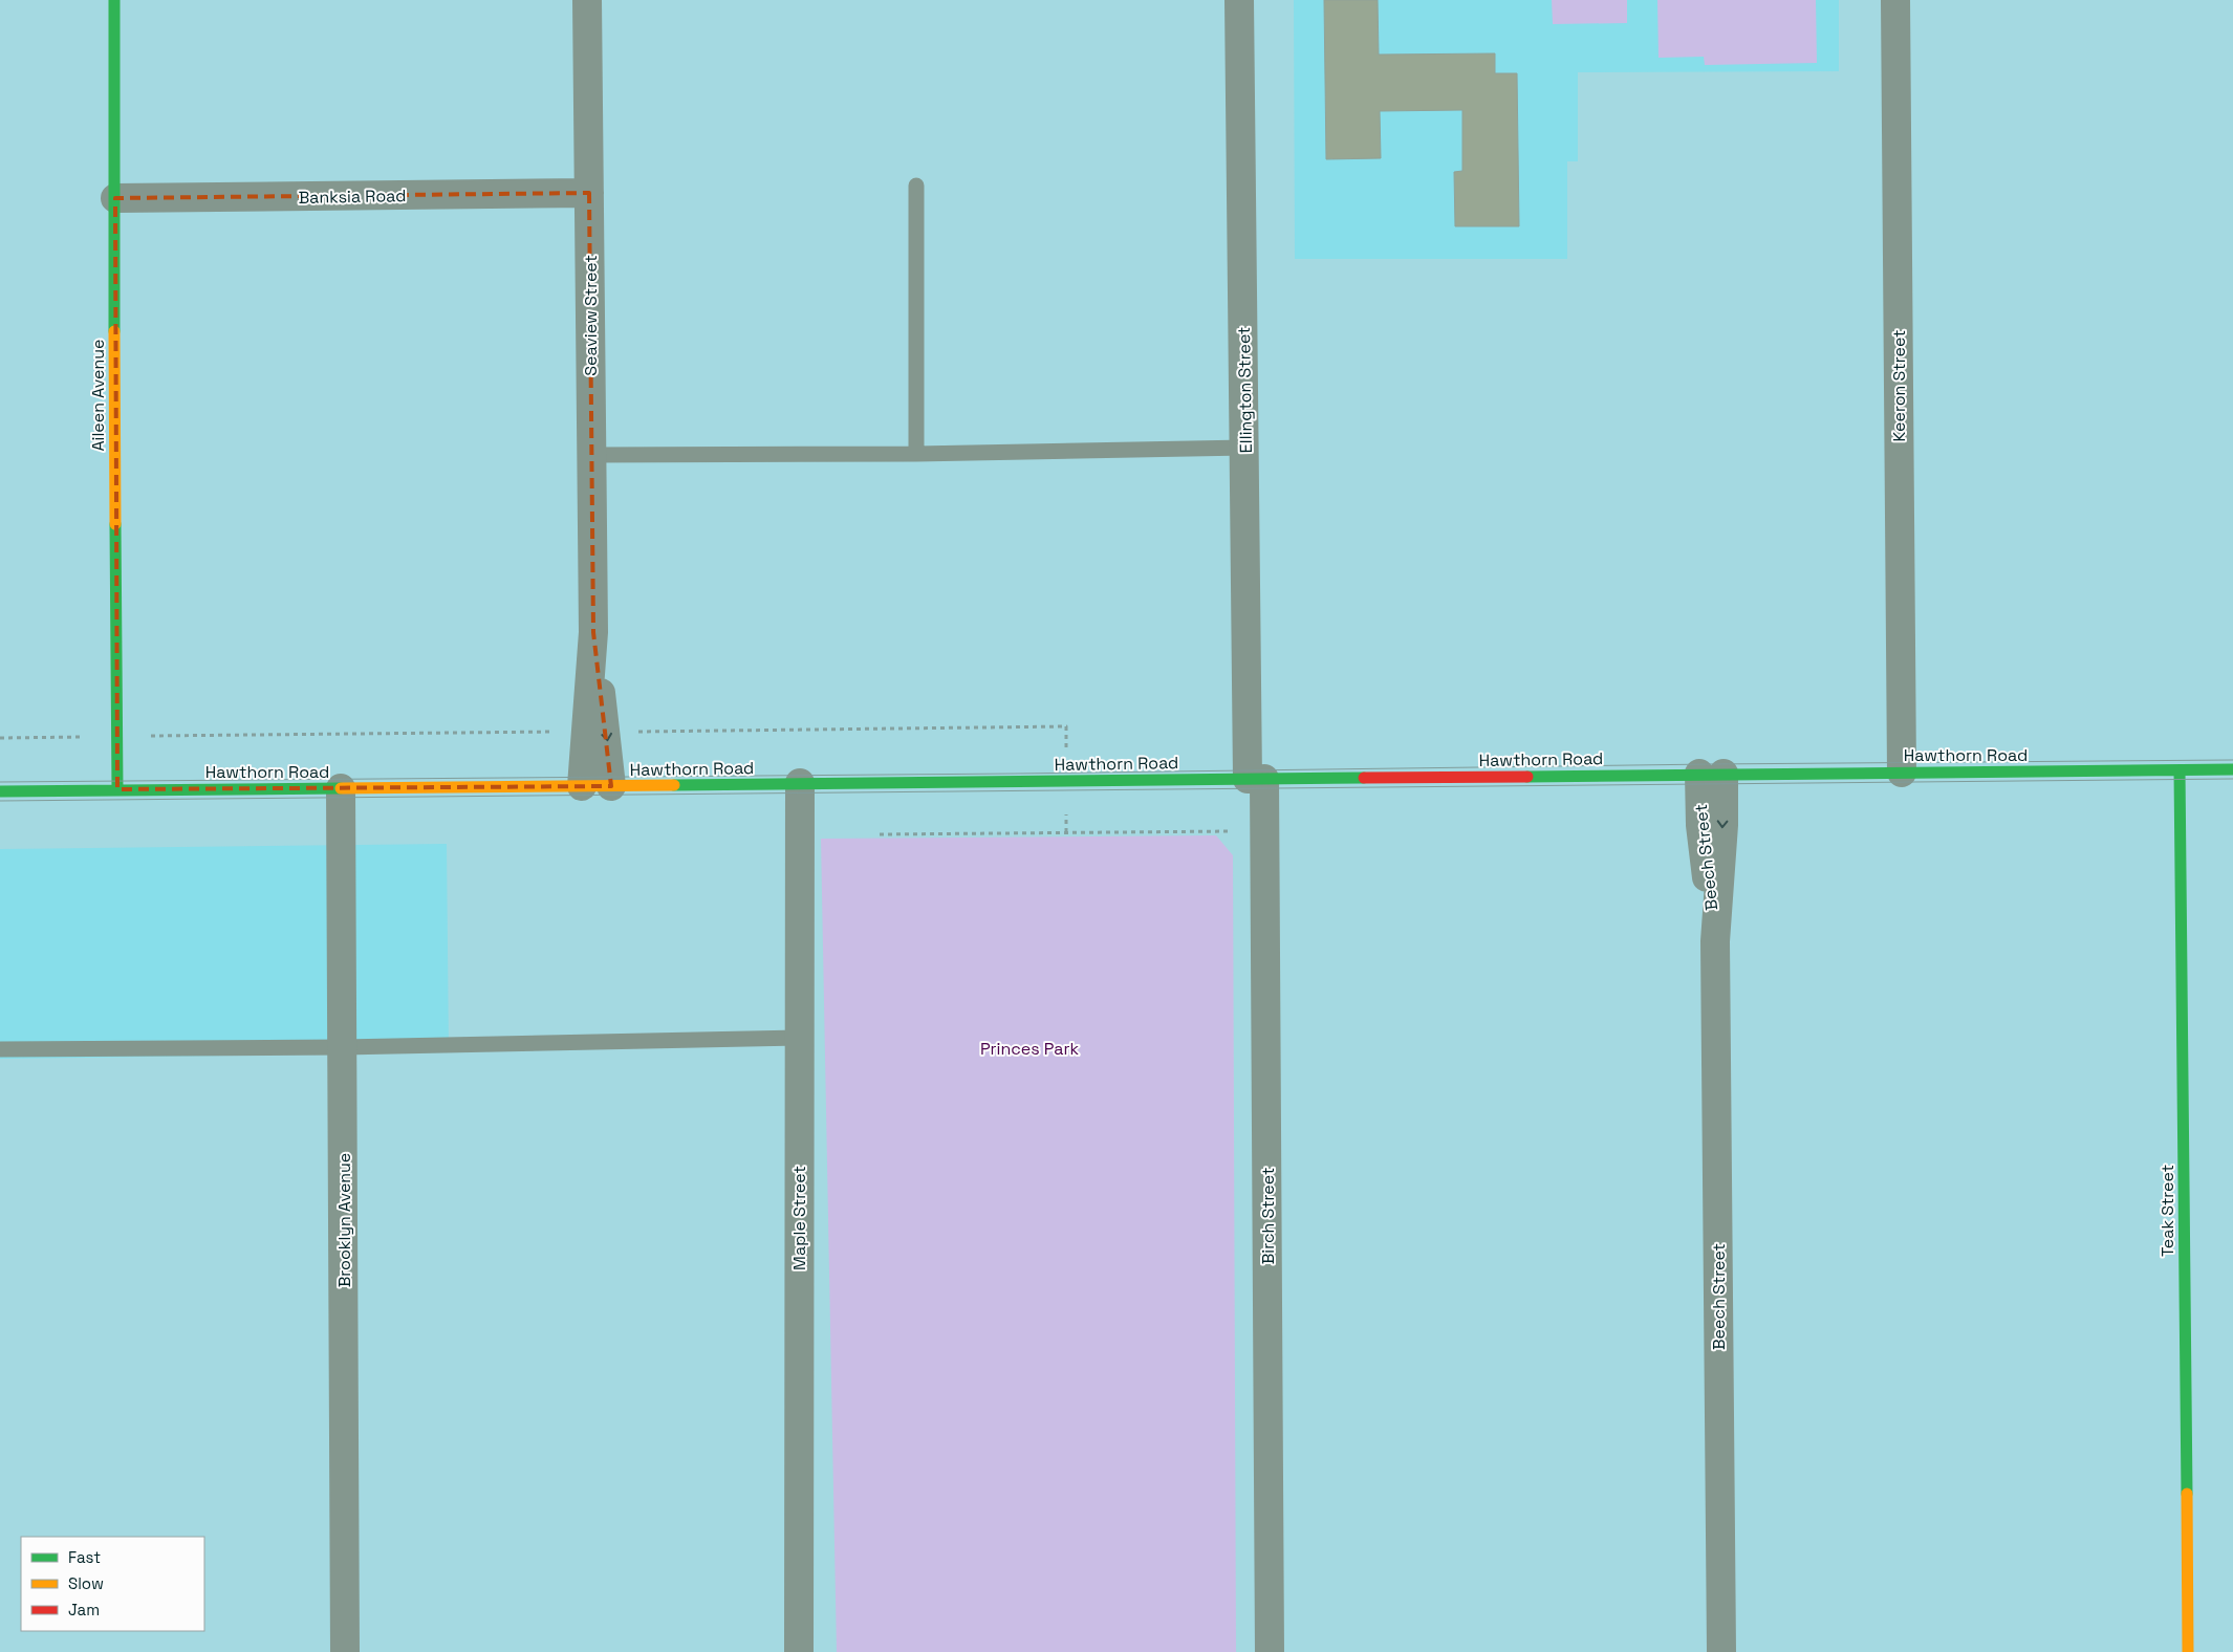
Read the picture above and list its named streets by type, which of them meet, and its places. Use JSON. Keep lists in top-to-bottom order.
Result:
{
  "streets": {
    "main road": ["Aileen Avenue", "Hawthorn Road", "Teak Street"],
    "street": [
      "Banksia Road",
      "Seaview Street",
      "Keeron Street",
      "Ellington Street",
      "Beech Street",
      "Birch Street",
      "Maple Street",
      "Brooklyn Avenue"
    ]
  },
  "crossings": [
    ["Banksia Road", "Seaview Street"],
    ["Banksia Road", "Aileen Avenue"],
    ["Seaview Street", "Hawthorn Road"],
    ["Keeron Street", "Hawthorn Road"],
    ["Ellington Street", "Hawthorn Road"],
    ["Ellington Street", "Birch Street"],
    ["Aileen Avenue", "Hawthorn Road"],
    ["Hawthorn Road", "Beech Street"],
    ["Hawthorn Road", "Teak Street"],
    ["Hawthorn Road", "Birch Street"],
    ["Hawthorn Road", "Maple Street"],
    ["Hawthorn Road", "Brooklyn Avenue"]
  ],
  "parks": ["Princes Park"],
  "legend": ["Fast", "Slow", "Jam"]
}
